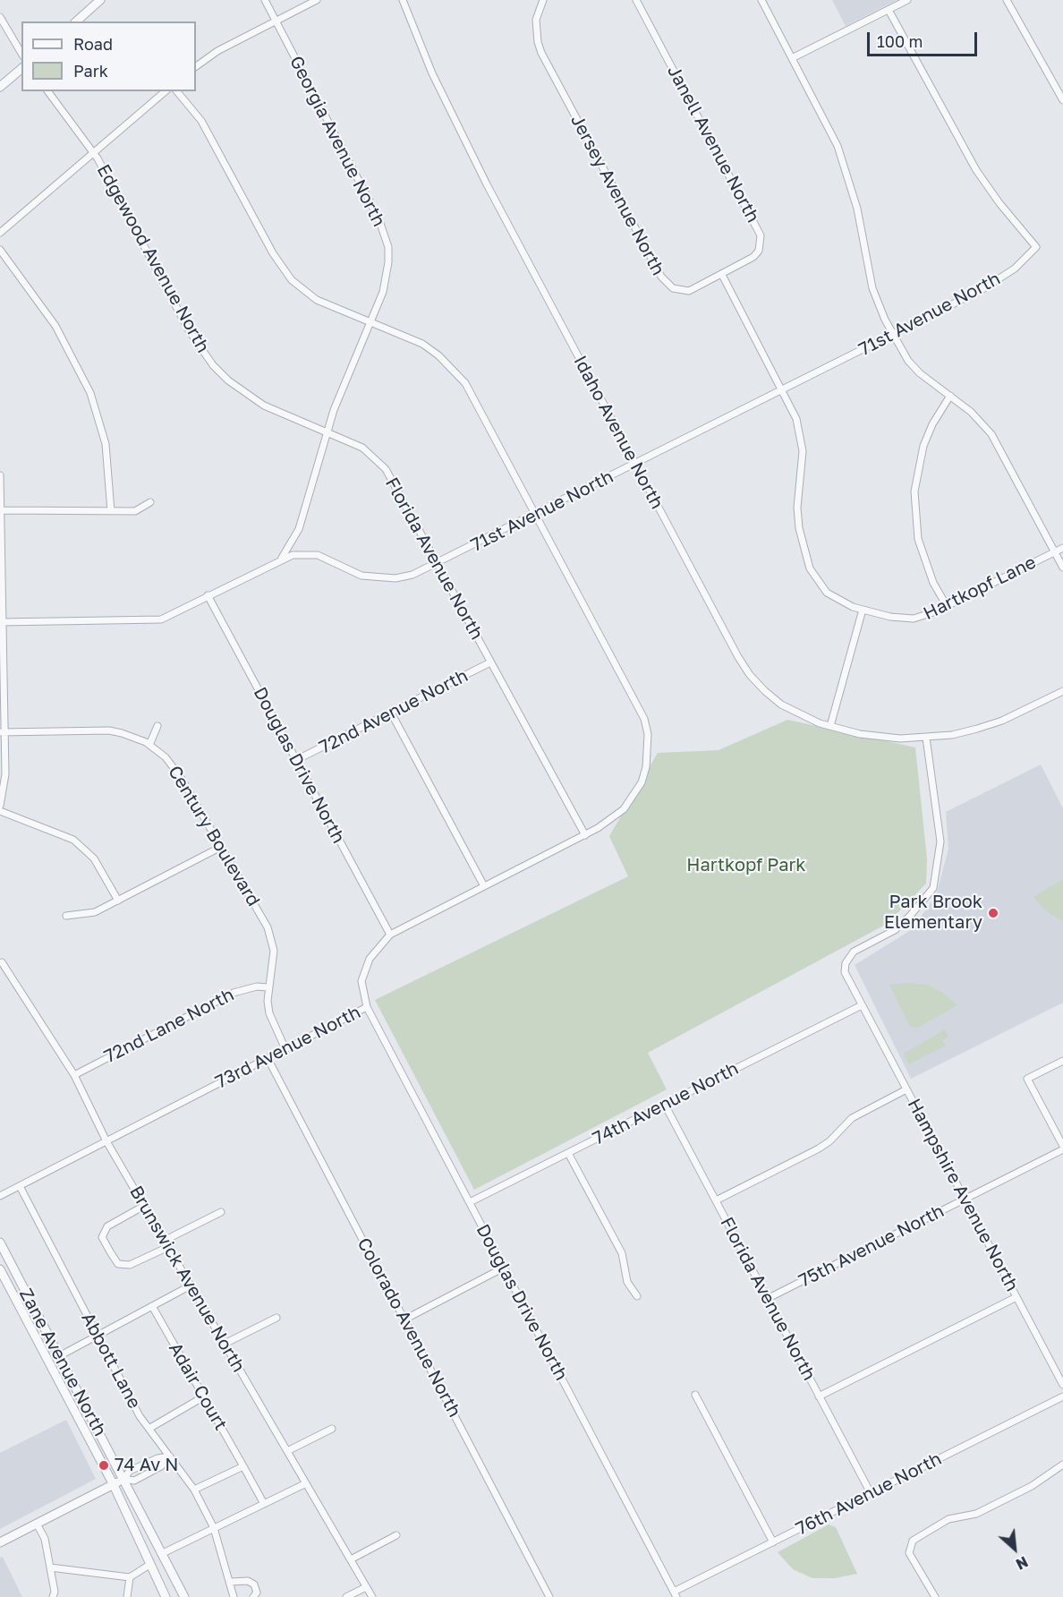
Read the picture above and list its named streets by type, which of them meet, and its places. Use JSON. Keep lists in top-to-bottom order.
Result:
{
  "streets": {
    "street": [
      "Georgia Avenue North",
      "Janell Avenue North",
      "Jersey Avenue North",
      "Edgewood Avenue North",
      "71st Avenue North",
      "Idaho Avenue North",
      "Florida Avenue North",
      "Hartkopf Lane",
      "72nd Avenue North",
      "Douglas Drive North",
      "Century Boulevard",
      "72nd Lane North",
      "73rd Avenue North",
      "74th Avenue North",
      "Hampshire Avenue North",
      "75th Avenue North",
      "Brunswick Avenue North",
      "Colorado Avenue North",
      "Abbott Lane",
      "Zane Avenue North",
      "Adair Court",
      "76th Avenue North"
    ]
  },
  "crossings": [
    ["Janell Avenue North", "Jersey Avenue North"],
    ["Edgewood Avenue North", "Florida Avenue North"],
    ["71st Avenue North", "Idaho Avenue North"],
    ["71st Avenue North", "Florida Avenue North"],
    ["71st Avenue North", "Douglas Drive North"],
    ["71st Avenue North", "73rd Avenue North"],
    ["Florida Avenue North", "72nd Avenue North"],
    ["Florida Avenue North", "73rd Avenue North"],
    ["Florida Avenue North", "74th Avenue North"],
    ["Florida Avenue North", "75th Avenue North"],
    ["Florida Avenue North", "76th Avenue North"],
    ["72nd Avenue North", "Douglas Drive North"],
    ["Douglas Drive North", "73rd Avenue North"],
    ["Douglas Drive North", "74th Avenue North"],
    ["Douglas Drive North", "76th Avenue North"],
    ["Century Boulevard", "72nd Lane North"],
    ["Century Boulevard", "73rd Avenue North"],
    ["72nd Lane North", "Brunswick Avenue North"],
    ["73rd Avenue North", "Brunswick Avenue North"],
    ["73rd Avenue North", "Colorado Avenue North"],
    ["73rd Avenue North", "Abbott Lane"],
    ["74th Avenue North", "Hampshire Avenue North"],
    ["Hampshire Avenue North", "75th Avenue North"]
  ],
  "parks": ["Hartkopf Park"],
  "places": ["Park Brook Elementary", "74 Av N"],
  "legend": ["Road", "Park"],
  "scale_bar": "100 m",
  "north": "bottom right"
}
